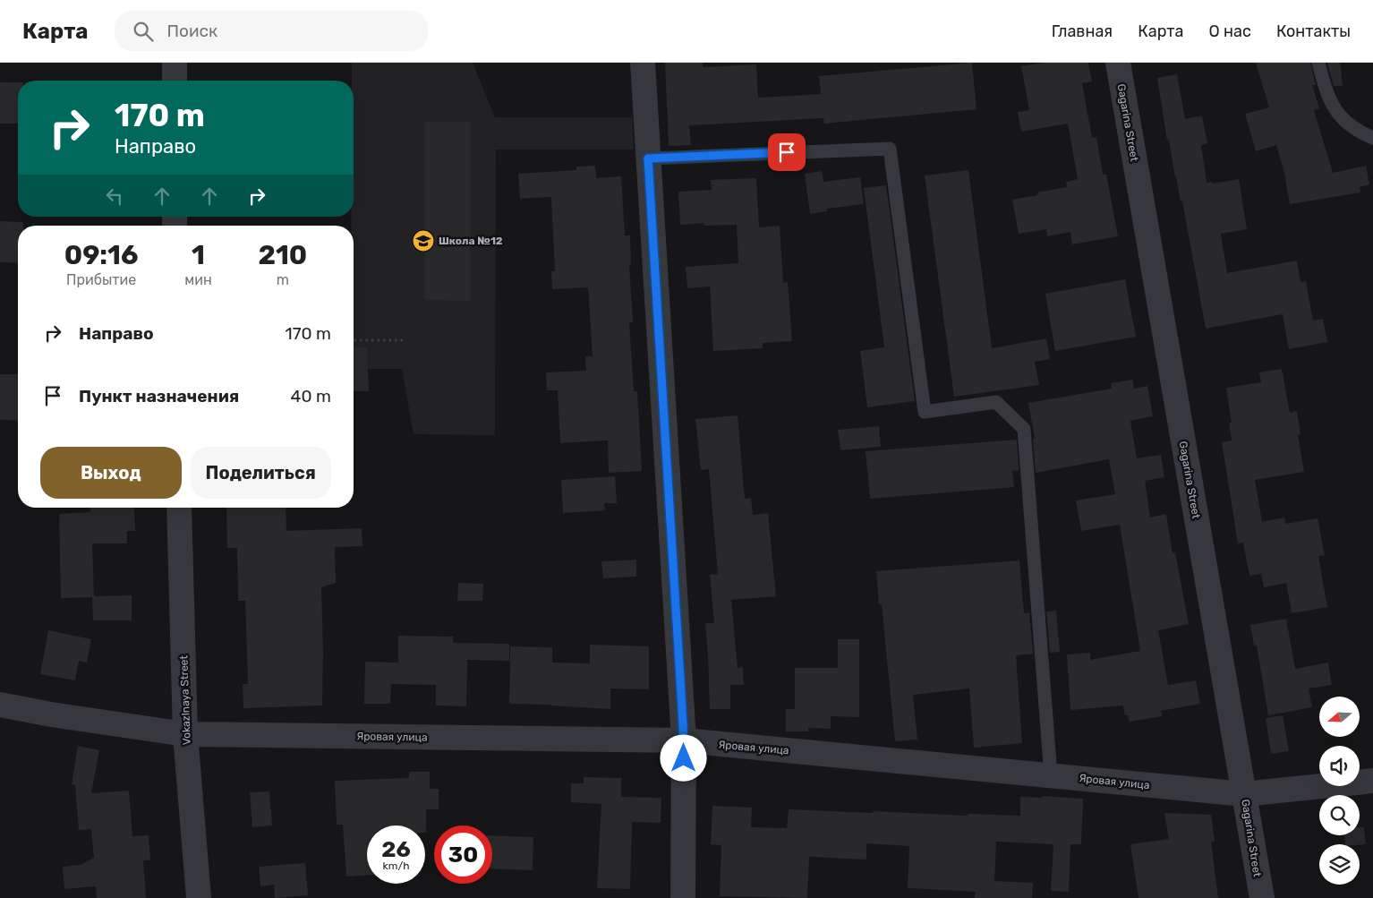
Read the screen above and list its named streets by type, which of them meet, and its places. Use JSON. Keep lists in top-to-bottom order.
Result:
{
  "streets": {
    "street": ["Gagarina Street", "Vokazlnaya Street", "Яровая улица"]
  },
  "crossings": [
    ["Gagarina Street", "Яровая улица"],
    ["Vokazlnaya Street", "Яровая улица"]
  ],
  "places": {
    "school or university": ["Школа №12"]
  },
  "north": "left",
  "page": {
    "header": "Карта",
    "search": "Поиск",
    "nav": [
      "Главная",
      "Карта",
      "О нас",
      "Контакты"
    ],
    "turn": ["170 m", "Направо"],
    "eta": [
      "09:16",
      "Прибытие",
      "1",
      "мин",
      "210",
      "m"
    ],
    "list": [
      {
        "name": "Направо",
        "value": "170 m"
      },
      {
        "name": "Пункт назначения",
        "value": "40 m"
      }
    ],
    "buttons": ["Выход", "Поделиться"],
    "speed": "26 km/h",
    "limit": "30"
  }
}
